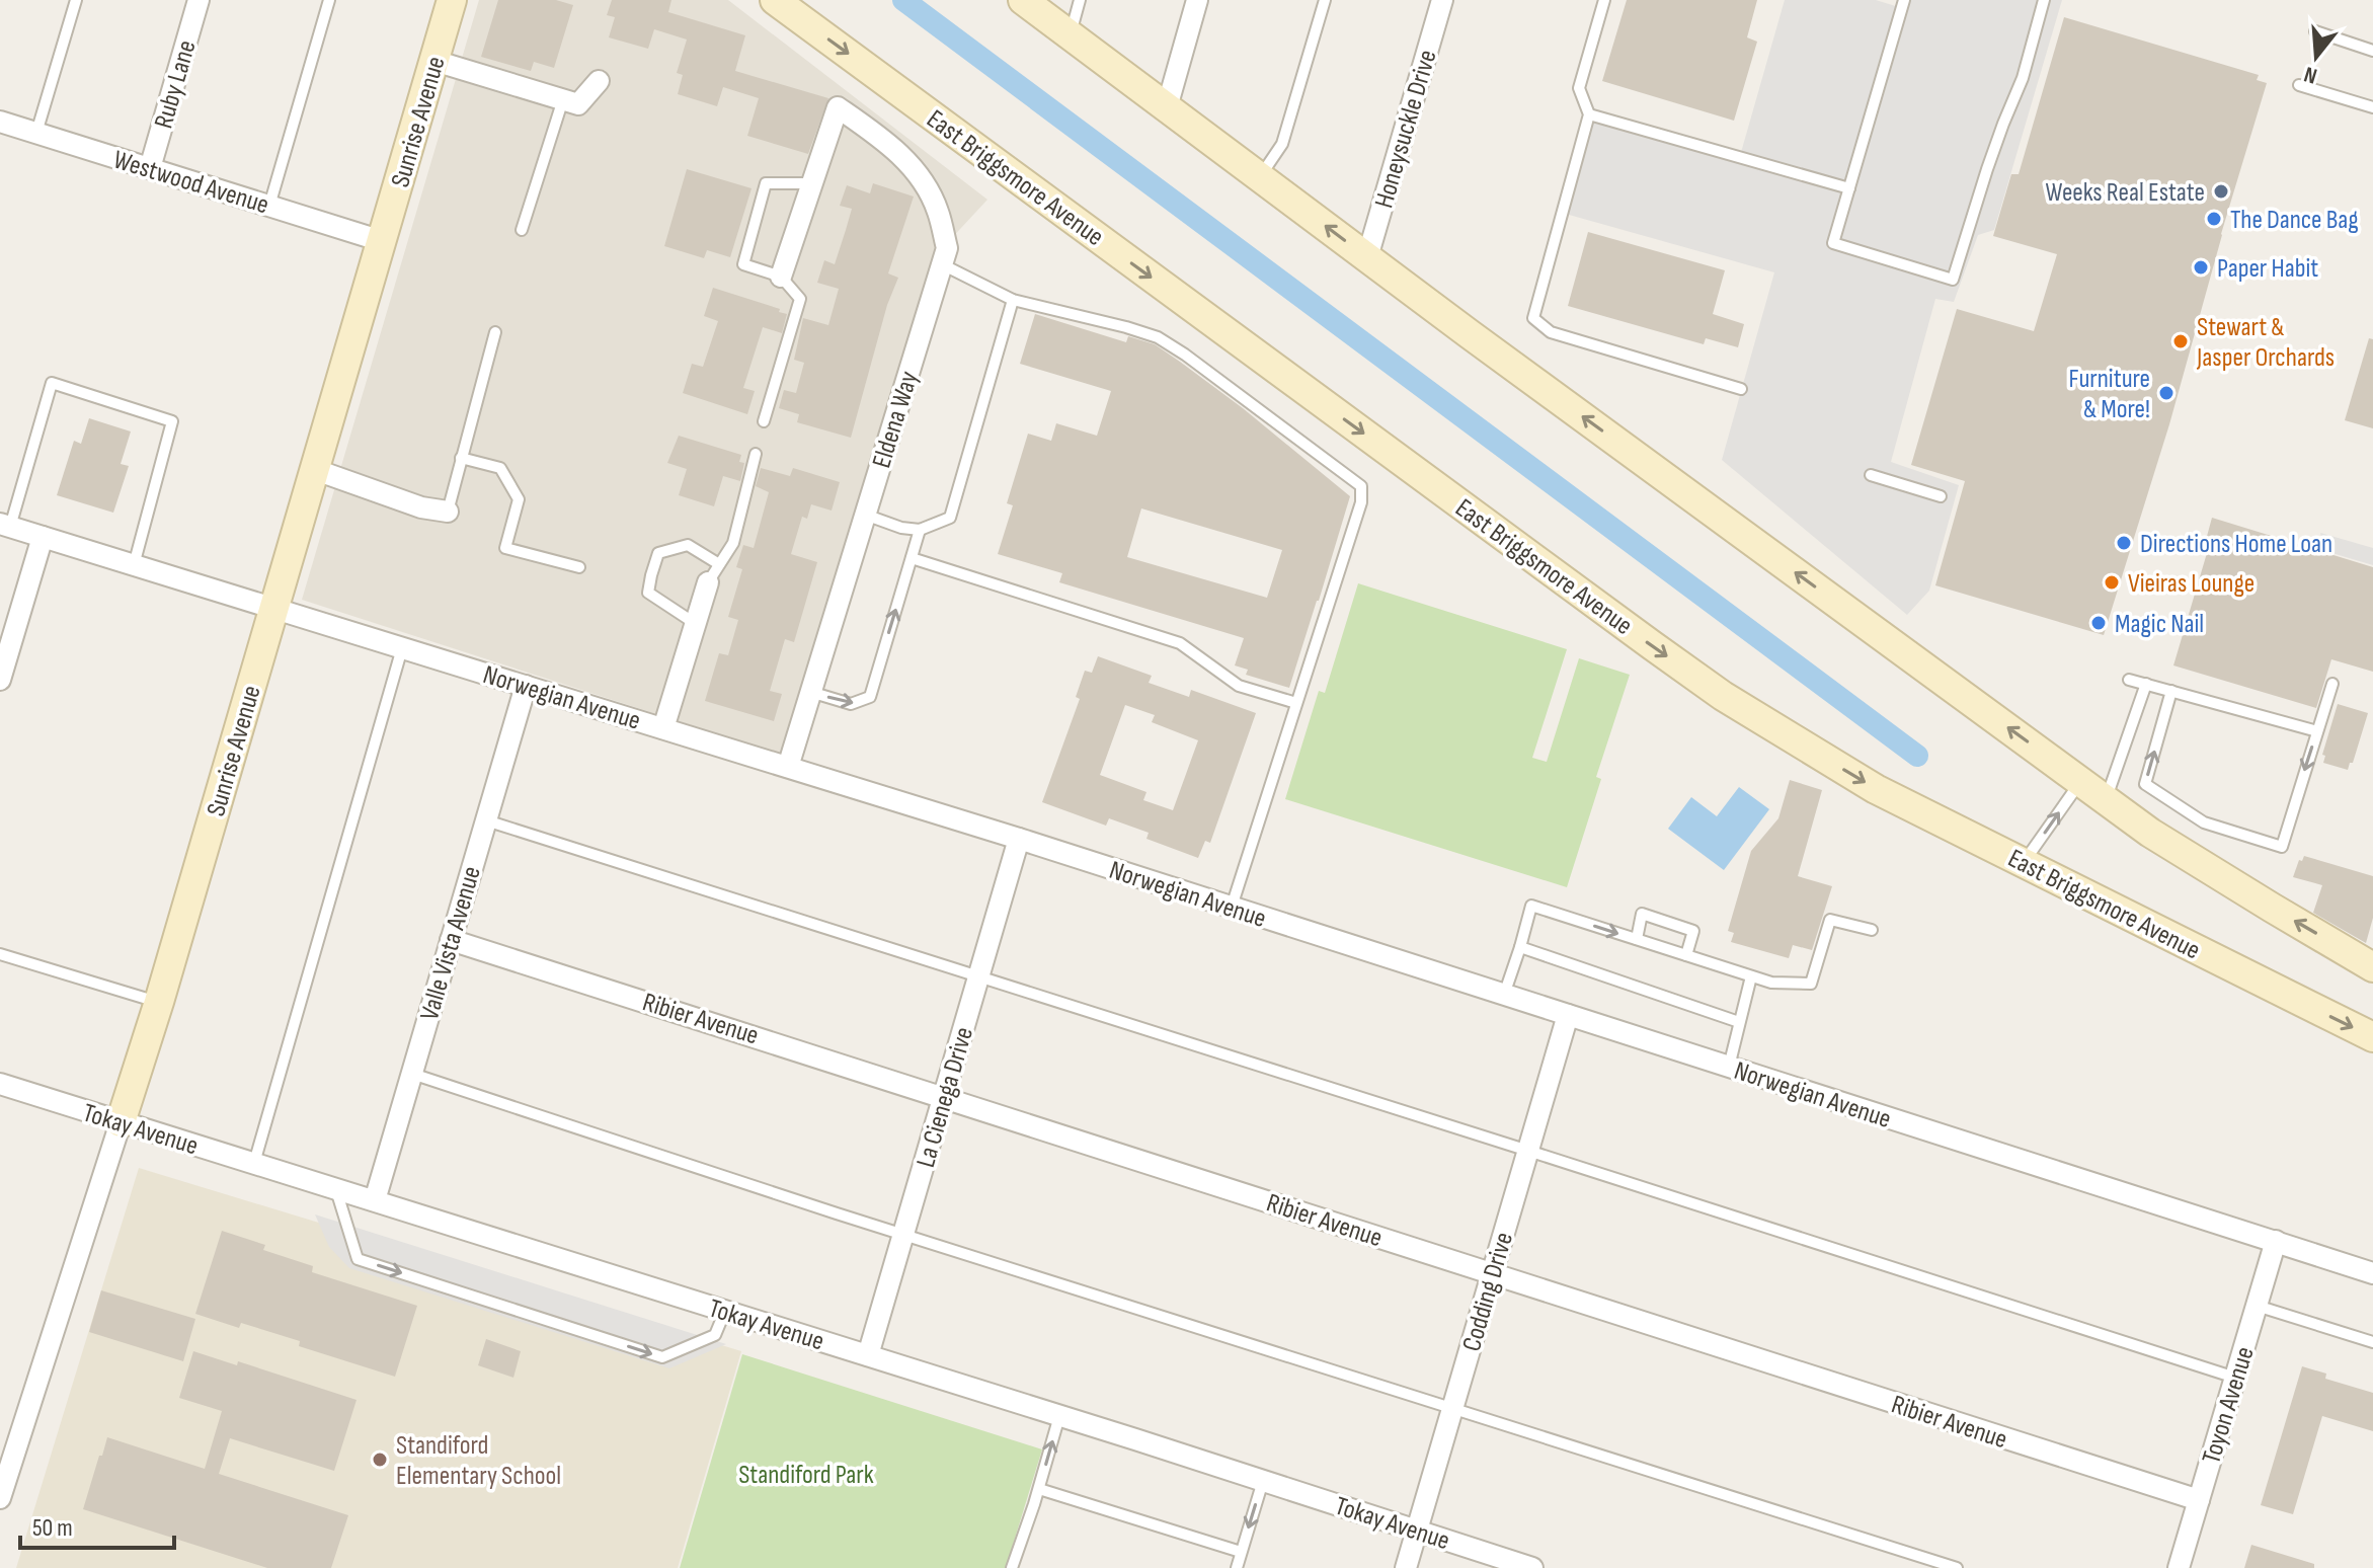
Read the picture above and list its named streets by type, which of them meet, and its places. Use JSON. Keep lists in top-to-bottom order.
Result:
{
  "streets": {
    "main road": ["Sunrise Avenue", "East Briggsmore Avenue"],
    "street": [
      "Ruby Lane",
      "Honeysuckle Drive",
      "Westwood Avenue",
      "Eldena Way",
      "Norwegian Avenue",
      "Valle Vista Avenue",
      "Ribier Avenue",
      "La Cienega Drive",
      "Tokay Avenue",
      "Codding Drive",
      "Toyon Avenue"
    ]
  },
  "crossings": [
    ["Ruby Lane", "Westwood Avenue"],
    ["Sunrise Avenue", "Westwood Avenue"],
    ["Sunrise Avenue", "Norwegian Avenue"],
    ["Sunrise Avenue", "Tokay Avenue"],
    ["Eldena Way", "Norwegian Avenue"],
    ["Norwegian Avenue", "Valle Vista Avenue"],
    ["Norwegian Avenue", "La Cienega Drive"],
    ["Norwegian Avenue", "Codding Drive"],
    ["Norwegian Avenue", "Toyon Avenue"],
    ["Valle Vista Avenue", "Ribier Avenue"],
    ["Valle Vista Avenue", "Tokay Avenue"],
    ["Ribier Avenue", "La Cienega Drive"],
    ["Ribier Avenue", "Codding Drive"],
    ["Ribier Avenue", "Toyon Avenue"],
    ["La Cienega Drive", "Tokay Avenue"],
    ["Tokay Avenue", "Codding Drive"]
  ],
  "parks": ["Standiford Park"],
  "places": [
    "Weeks Real Estate",
    "The Dance Bag",
    "Paper Habit",
    "Stewart & Jasper Orchards",
    "Furniture & More!",
    "Directions Home Loan",
    "Vieiras Lounge",
    "Magic Nail",
    "Standiford Elementary School"
  ],
  "scale_bar": "50 m",
  "north": "bottom"
}
